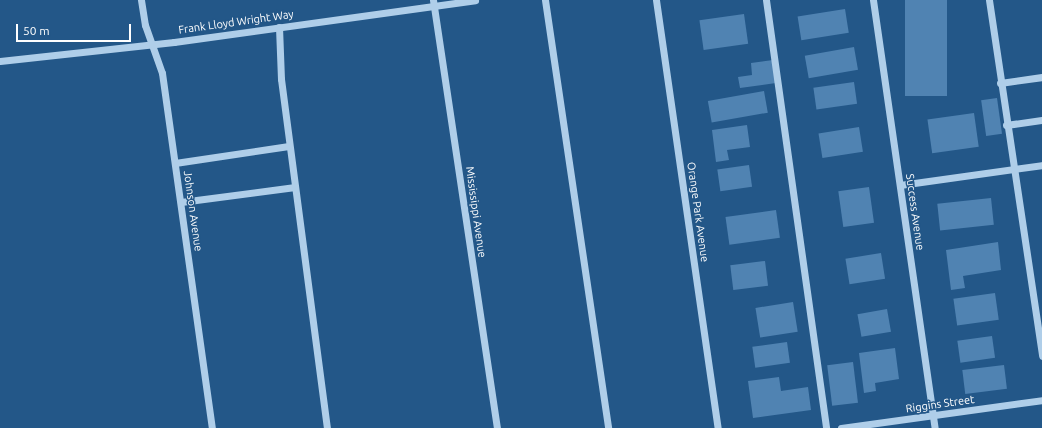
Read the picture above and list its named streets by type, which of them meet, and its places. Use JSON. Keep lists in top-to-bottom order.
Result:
{
  "streets": {
    "street": [
      "Frank Lloyd Wright Way",
      "Johnson Avenue",
      "Mississippi Avenue",
      "Orange Park Avenue",
      "Success Avenue",
      "Riggins Street"
    ]
  },
  "crossings": [
    ["Frank Lloyd Wright Way", "Johnson Avenue"],
    ["Frank Lloyd Wright Way", "Mississippi Avenue"],
    ["Success Avenue", "Riggins Street"]
  ],
  "scale_bar": "50 m"
}
